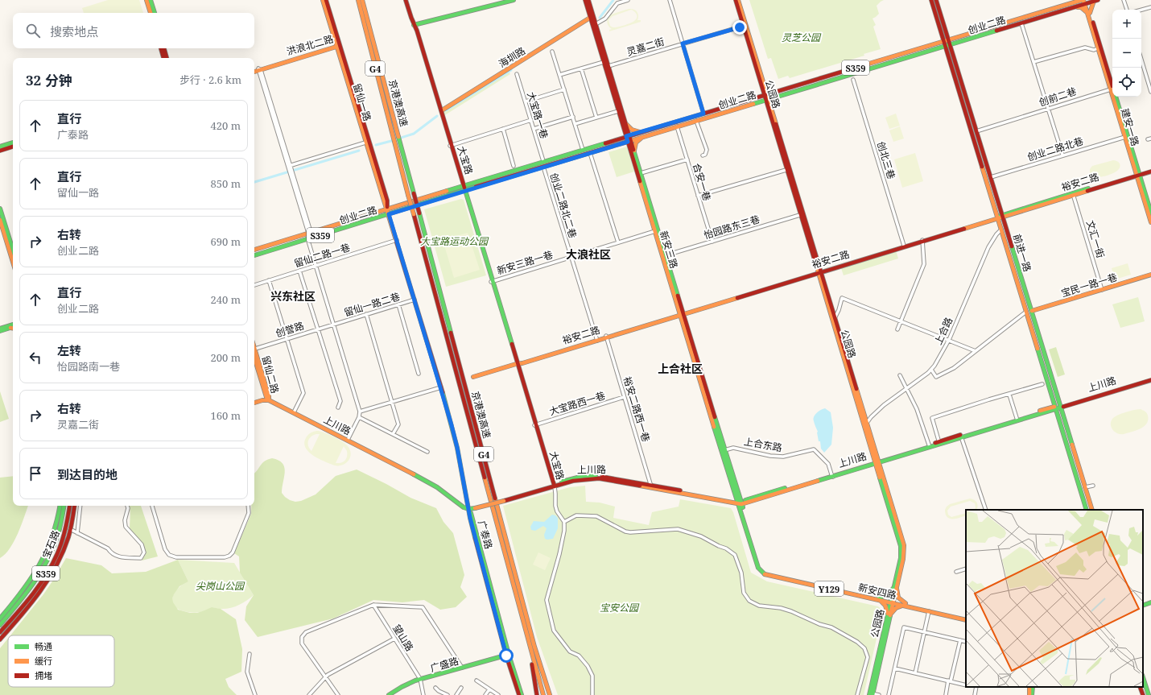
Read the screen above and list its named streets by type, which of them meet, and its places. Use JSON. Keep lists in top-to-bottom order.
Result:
{
  "streets": {
    "main road": [
      "创业二路",
      "洪浪北二路",
      "海圳路",
      "S359",
      "G4",
      "公园路",
      "留仙一路",
      "京港澳高速",
      "建安一路",
      "大宝路",
      "裕安二路",
      "新安三路",
      "前进一路",
      "宝民一路一巷",
      "留仙二路",
      "上川路",
      "广泰路",
      "宝石路",
      "Y129",
      "新安四路",
      "广盛路"
    ],
    "street": [
      "灵嘉二街",
      "创前二巷",
      "大宝路一巷",
      "创业二路北巷",
      "创北三巷",
      "合安一巷",
      "创业二路北二巷",
      "怡园路东三巷",
      "文汇一街",
      "留仙二路一巷",
      "新安三路一巷",
      "留仙一路二巷",
      "创誉路",
      "上合路",
      "大宝路西一巷",
      "裕安二路西一巷",
      "上合东路",
      "望山路"
    ]
  },
  "crossings": [
    ["创业二路", "公园路"],
    ["创业二路", "留仙一路"],
    ["创业二路", "大宝路一巷"],
    ["创业二路", "建安一路"],
    ["创业二路", "大宝路"],
    ["创业二路", "合安一巷"],
    ["创业二路", "创业二路北二巷"],
    ["创业二路", "新安三路"],
    ["创业二路", "前进一路"],
    ["洪浪北二路", "留仙一路"],
    ["灵嘉二街", "公园路"],
    ["灵嘉二街", "新安三路"],
    ["海圳路", "大宝路"],
    ["海圳路", "新安三路"],
    ["公园路", "裕安二路"],
    ["公园路", "怡园路东三巷"],
    ["公园路", "上合路"],
    ["公园路", "上川路"],
    ["公园路", "新安四路"],
    ["创前二巷", "建安一路"],
    ["创前二巷", "前进一路"],
    ["留仙一路", "留仙二路一巷"],
    ["留仙一路", "留仙一路二巷"],
    ["留仙一路", "上川路"],
    ["留仙一路", "广泰路"],
    ["建安一路", "创业二路北巷"],
    ["建安一路", "裕安二路"],
    ["创业二路北巷", "前进一路"],
    ["大宝路", "裕安二路"],
    ["大宝路", "新安三路一巷"],
    ["大宝路", "上川路"],
    ["大宝路", "大宝路西一巷"],
    ["创北三巷", "裕安二路"],
    ["合安一巷", "怡园路东三巷"],
    ["裕安二路", "创业二路北二巷"],
    ["裕安二路", "文汇一街"],
    ["裕安二路", "新安三路"],
    ["裕安二路", "前进一路"],
    ["裕安二路", "裕安二路西一巷"],
    ["创业二路北二巷", "新安三路一巷"],
    ["怡园路东三巷", "新安三路"],
    ["文汇一街", "宝民一路一巷"],
    ["新安三路", "新安三路一巷"],
    ["新安三路", "上川路"],
    ["新安三路", "上合东路"],
    ["新安三路", "新安四路"],
    ["前进一路", "宝民一路一巷"],
    ["前进一路", "上合路"],
    ["前进一路", "上川路"],
    ["留仙一路二巷", "创誉路"],
    ["留仙二路", "上川路"],
    ["上川路", "裕安二路西一巷"],
    ["上川路", "上合东路"],
    ["上川路", "广泰路"],
    ["上川路", "新安四路"],
    ["大宝路西一巷", "裕安二路西一巷"],
    ["广泰路", "广盛路"],
    ["望山路", "广盛路"]
  ],
  "districts": ["大浪社区", "兴东社区", "上合社区"],
  "parks": [
    "灵芝公园",
    "大宝路运动公园",
    "尖岗山公园",
    "宝安公园"
  ],
  "legend": ["畅通", "缓行", "拥堵"],
  "page": {
    "map_buttons": ["+", "−"],
    "search": "搜索地点",
    "heading": ["32 分钟", "步行 · 2.6 km"],
    "list": [
      ["直行", "广泰路", "420 m"],
      ["直行", "留仙一路", "850 m"],
      ["右转", "创业二路", "690 m"],
      ["直行", "创业二路", "240 m"],
      ["左转", "怡园路南一巷", "200 m"],
      ["右转", "灵嘉二街", "160 m"],
      "到达目的地"
    ]
  }
}
